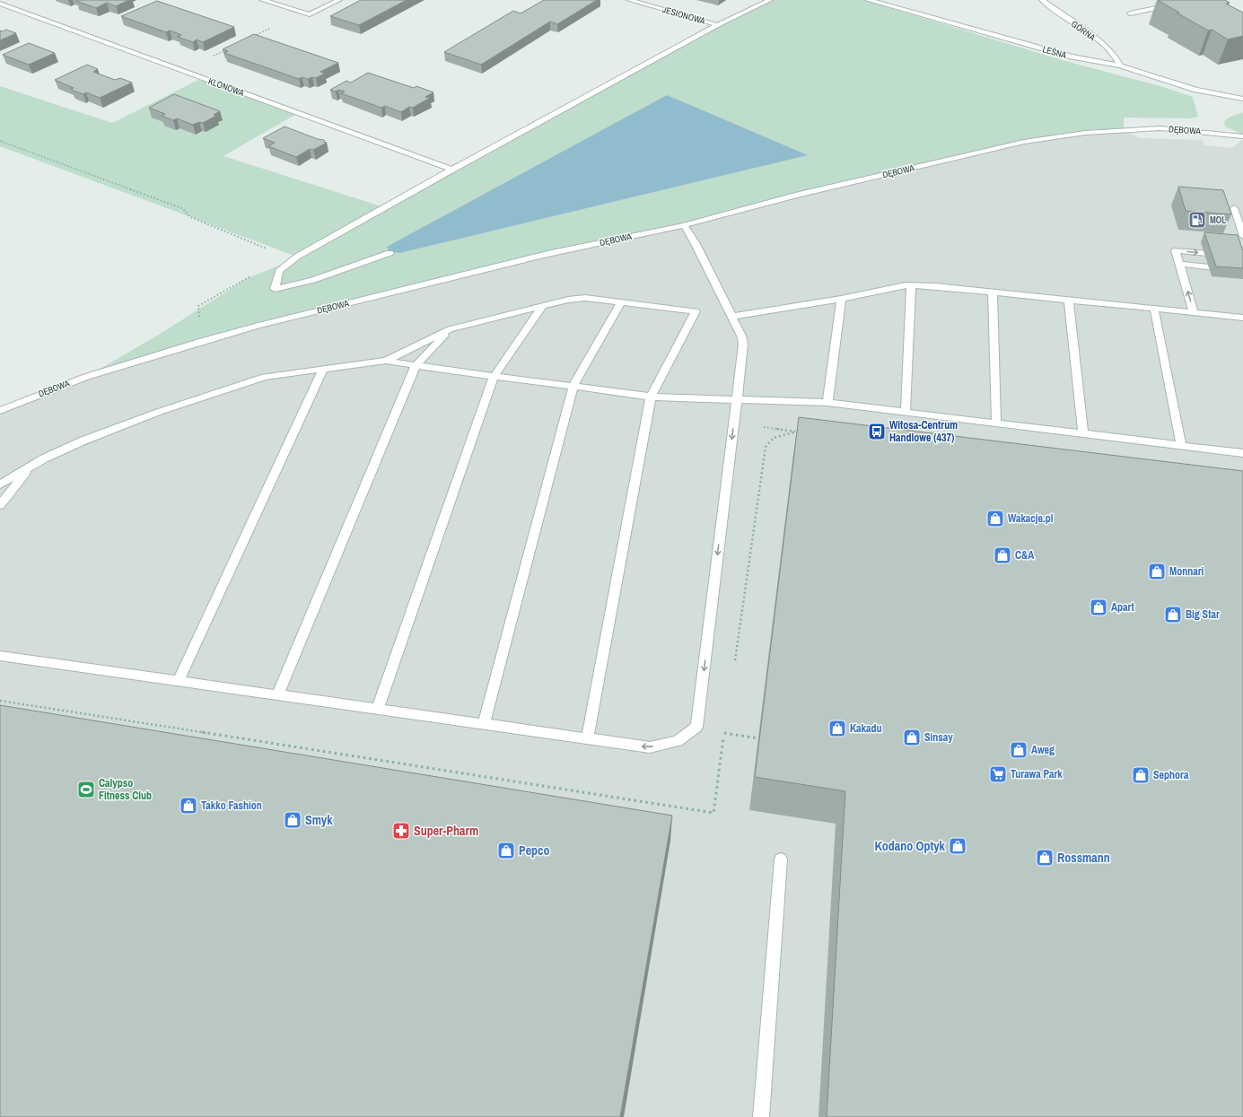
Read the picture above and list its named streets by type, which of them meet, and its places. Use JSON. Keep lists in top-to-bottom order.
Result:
{
  "streets": {
    "street": [
      "JESIONOWA",
      "GÓRNA",
      "LEŚNA",
      "KLONOWA",
      "DĘBOWA"
    ]
  },
  "crossings": [
    ["GÓRNA", "LEŚNA"]
  ],
  "places": {
    "fuel station": ["MOL"],
    "bus stop": ["Witosa-Centrum Handlowe (437)"],
    "shop": [
      "Wakacje.pl",
      "C&A",
      "Monnari",
      "Apart",
      "Big Star",
      "Kakadu",
      "Sinsay",
      "Aweg",
      "Sephora",
      "Takko Fashion",
      "Smyk",
      "Kodano Optyk",
      "Pepco",
      "Rossmann"
    ],
    "supermarket": ["Turawa Park"],
    "sports": ["Calypso Fitness Club"],
    "pharmacy": ["Super-Pharm"]
  }
}
